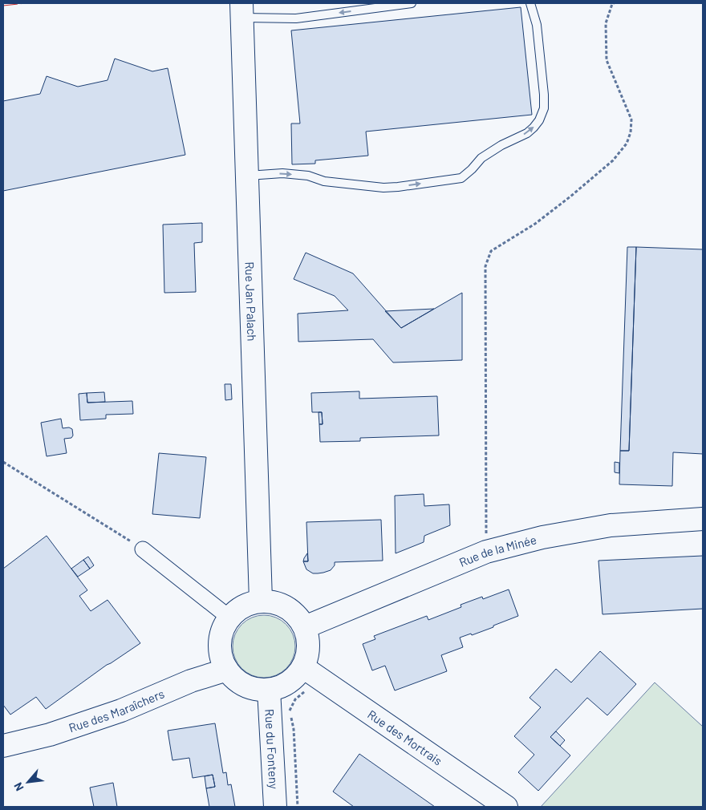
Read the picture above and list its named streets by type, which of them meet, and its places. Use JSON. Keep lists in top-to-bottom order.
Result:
{
  "streets": {
    "street": [
      "Rue Jan Palach",
      "Rue de la Minée",
      "Rue des Maraîchers",
      "Rue des Mortrais",
      "Rue du Fonteny"
    ]
  },
  "crossings": [
    ["Rue Jan Palach", "Rue de la Minée"],
    ["Rue Jan Palach", "Rue des Maraîchers"],
    ["Rue Jan Palach", "Rue des Mortrais"],
    ["Rue Jan Palach", "Rue du Fonteny"],
    ["Rue de la Minée", "Rue des Maraîchers"],
    ["Rue de la Minée", "Rue des Mortrais"],
    ["Rue de la Minée", "Rue du Fonteny"],
    ["Rue des Maraîchers", "Rue des Mortrais"],
    ["Rue des Maraîchers", "Rue du Fonteny"],
    ["Rue des Mortrais", "Rue du Fonteny"]
  ],
  "north": "bottom left"
}
